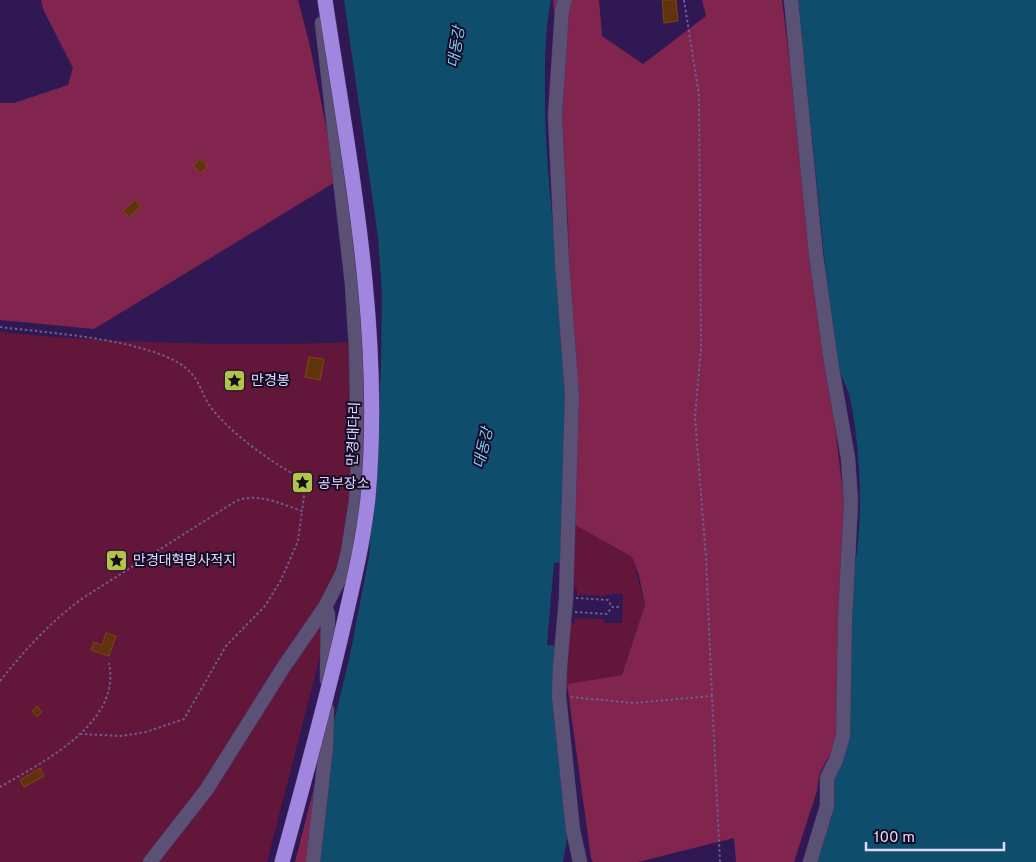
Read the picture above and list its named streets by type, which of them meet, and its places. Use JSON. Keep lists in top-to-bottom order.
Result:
{
  "streets": {
    "highway": ["만경대다리"]
  },
  "water": ["대동강"],
  "places": {
    "place": ["만경봉", "공부장소", "만경대혁명사적지"]
  },
  "scale_bar": "100 m"
}
